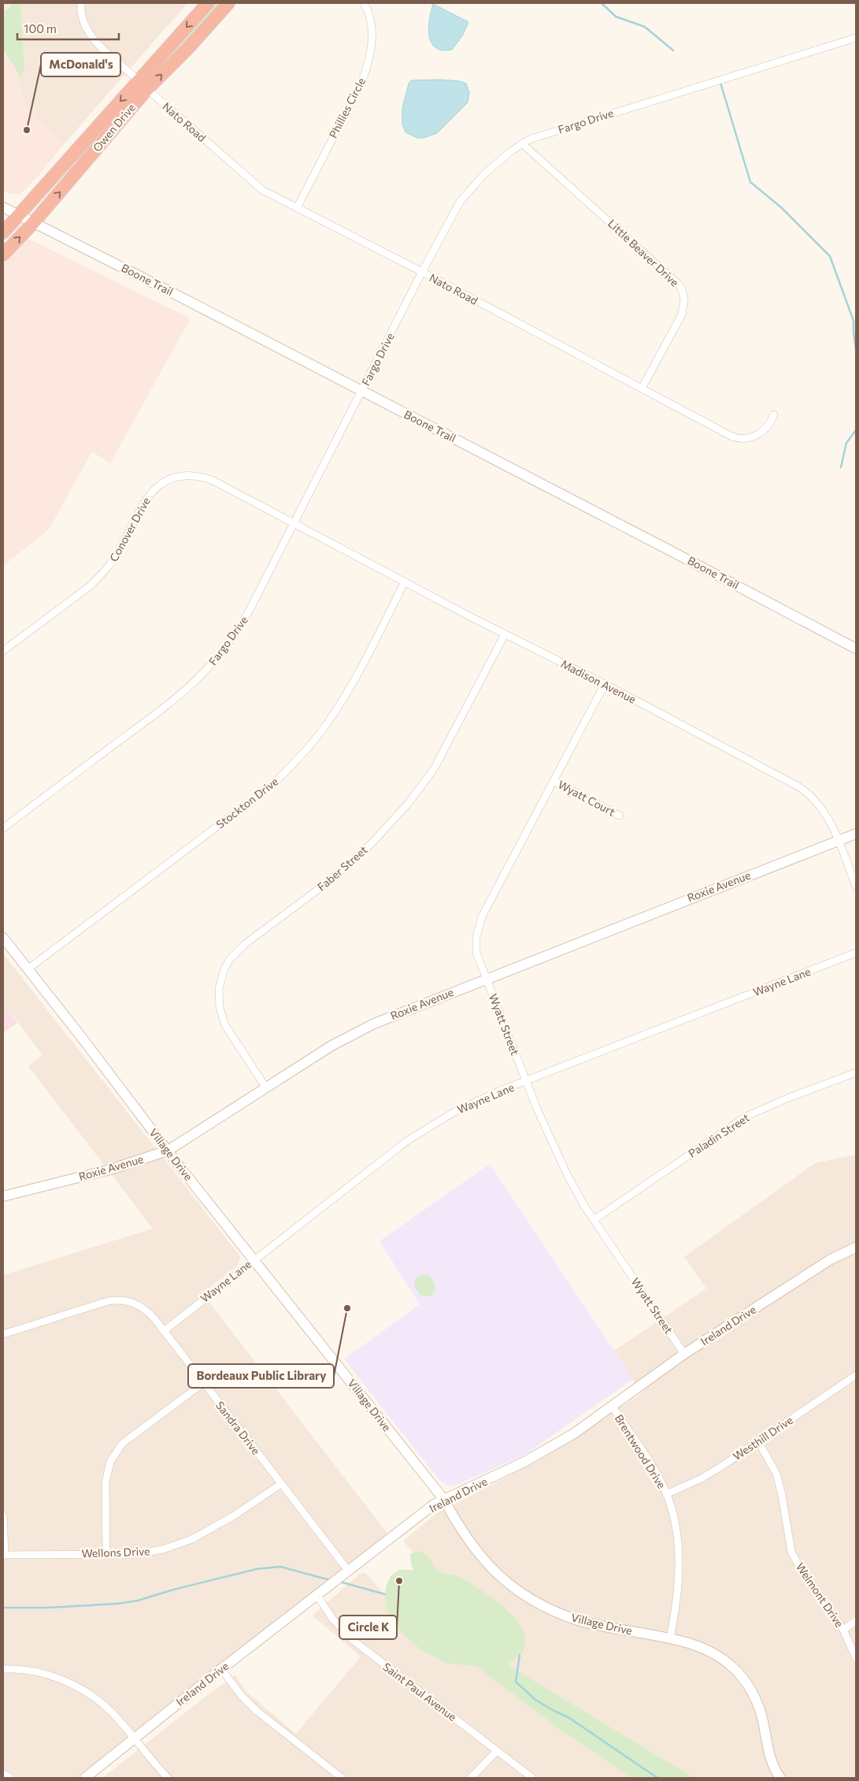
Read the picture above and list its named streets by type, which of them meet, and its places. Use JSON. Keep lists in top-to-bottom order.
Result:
{
  "streets": {
    "highway": ["Owen Drive"],
    "street": [
      "Phillies Circle",
      "Fargo Drive",
      "Nato Road",
      "Little Beaver Drive",
      "Boone Trail",
      "Conover Drive",
      "Madison Avenue",
      "Wyatt Court",
      "Stockton Drive",
      "Faber Street",
      "Roxie Avenue",
      "Wayne Lane",
      "Wyatt Street",
      "Paladin Street",
      "Village Drive",
      "Ireland Drive",
      "Sandra Drive",
      "Westhill Drive",
      "Brentwood Drive",
      "Wellons Drive",
      "Welmont Drive",
      "Saint Paul Avenue"
    ]
  },
  "crossings": [
    ["Phillies Circle", "Nato Road"],
    ["Fargo Drive", "Nato Road"],
    ["Fargo Drive", "Little Beaver Drive"],
    ["Fargo Drive", "Boone Trail"],
    ["Fargo Drive", "Conover Drive"],
    ["Fargo Drive", "Madison Avenue"],
    ["Nato Road", "Owen Drive"],
    ["Nato Road", "Little Beaver Drive"],
    ["Owen Drive", "Boone Trail"],
    ["Conover Drive", "Madison Avenue"],
    ["Madison Avenue", "Stockton Drive"],
    ["Madison Avenue", "Faber Street"],
    ["Madison Avenue", "Roxie Avenue"],
    ["Madison Avenue", "Wyatt Street"],
    ["Wyatt Court", "Wyatt Street"],
    ["Stockton Drive", "Village Drive"],
    ["Faber Street", "Roxie Avenue"],
    ["Roxie Avenue", "Wyatt Street"],
    ["Roxie Avenue", "Village Drive"],
    ["Wayne Lane", "Wyatt Street"],
    ["Wayne Lane", "Village Drive"],
    ["Wayne Lane", "Sandra Drive"],
    ["Wyatt Street", "Paladin Street"],
    ["Wyatt Street", "Ireland Drive"],
    ["Village Drive", "Ireland Drive"],
    ["Village Drive", "Brentwood Drive"],
    ["Ireland Drive", "Sandra Drive"],
    ["Ireland Drive", "Brentwood Drive"],
    ["Ireland Drive", "Saint Paul Avenue"],
    ["Sandra Drive", "Wellons Drive"],
    ["Westhill Drive", "Brentwood Drive"],
    ["Westhill Drive", "Welmont Drive"]
  ],
  "places": ["McDonald's", "Bordeaux Public Library", "Circle K"],
  "scale_bar": "100 m"
}
